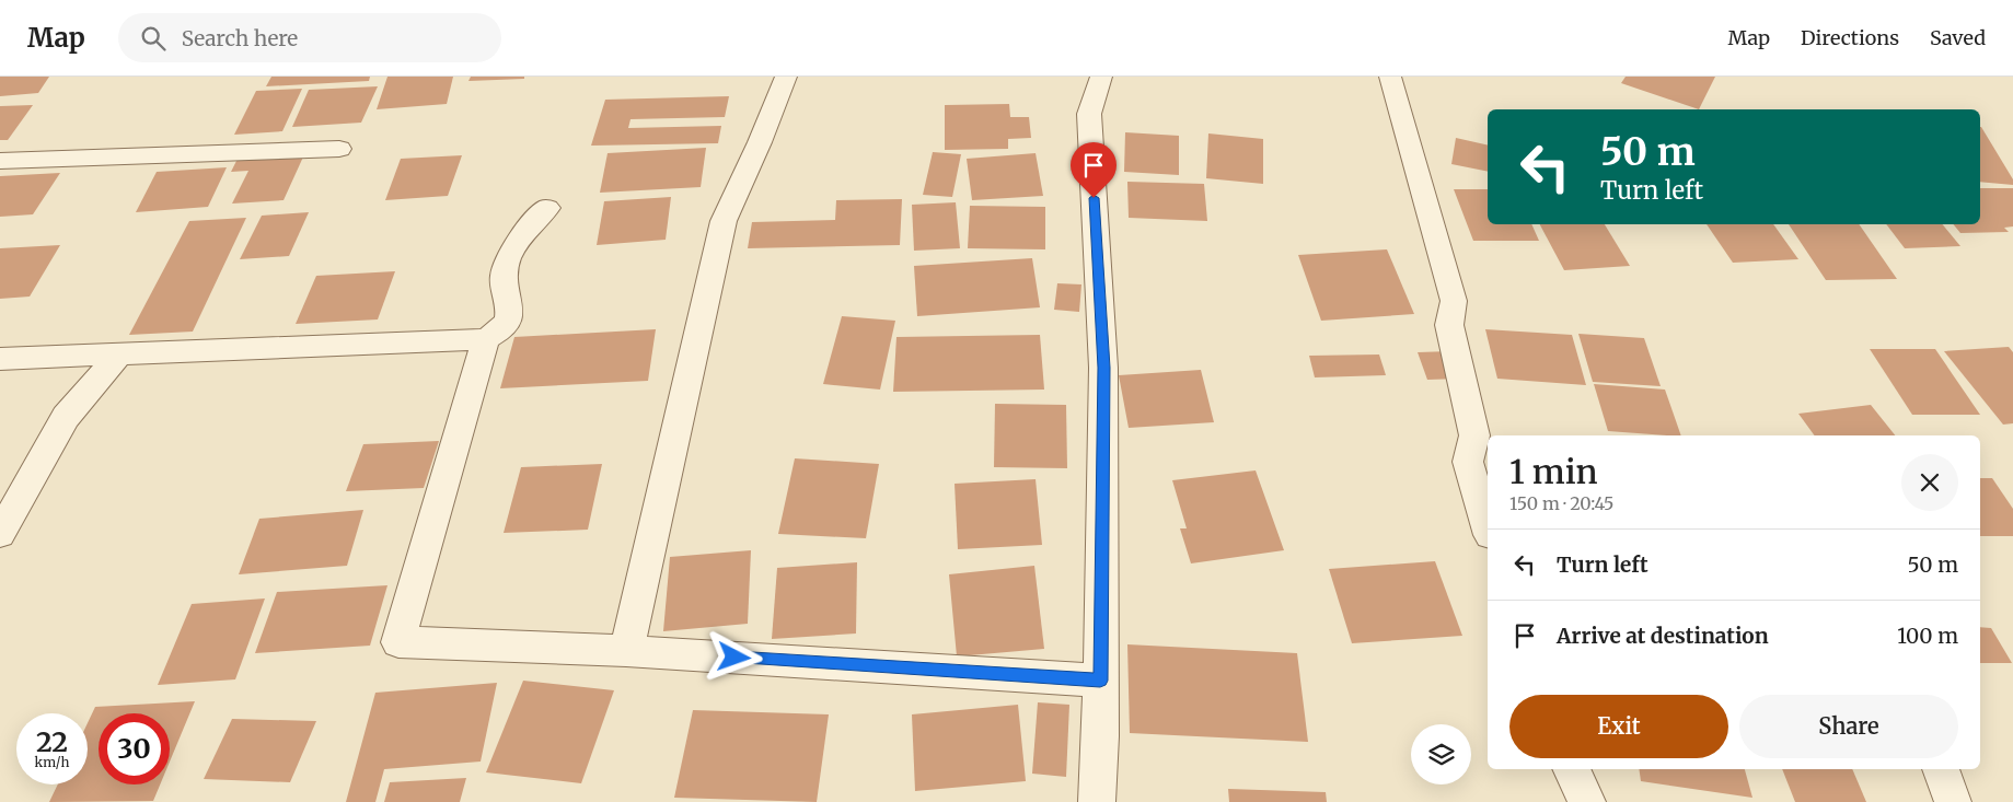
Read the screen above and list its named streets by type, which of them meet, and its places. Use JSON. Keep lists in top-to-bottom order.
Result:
{
  "page": {
    "header": "Map",
    "search": "Search here",
    "nav": ["Map", "Directions", "Saved"],
    "turn": ["50 m", "Turn left"],
    "heading": ["1 min", "150 m · 20:45"],
    "list": [
      {
        "name": "Turn left",
        "value": "50 m"
      },
      {
        "name": "Arrive at destination",
        "value": "100 m"
      }
    ],
    "buttons": ["Exit", "Share"],
    "speed": "22 km/h",
    "limit": "30"
  }
}
